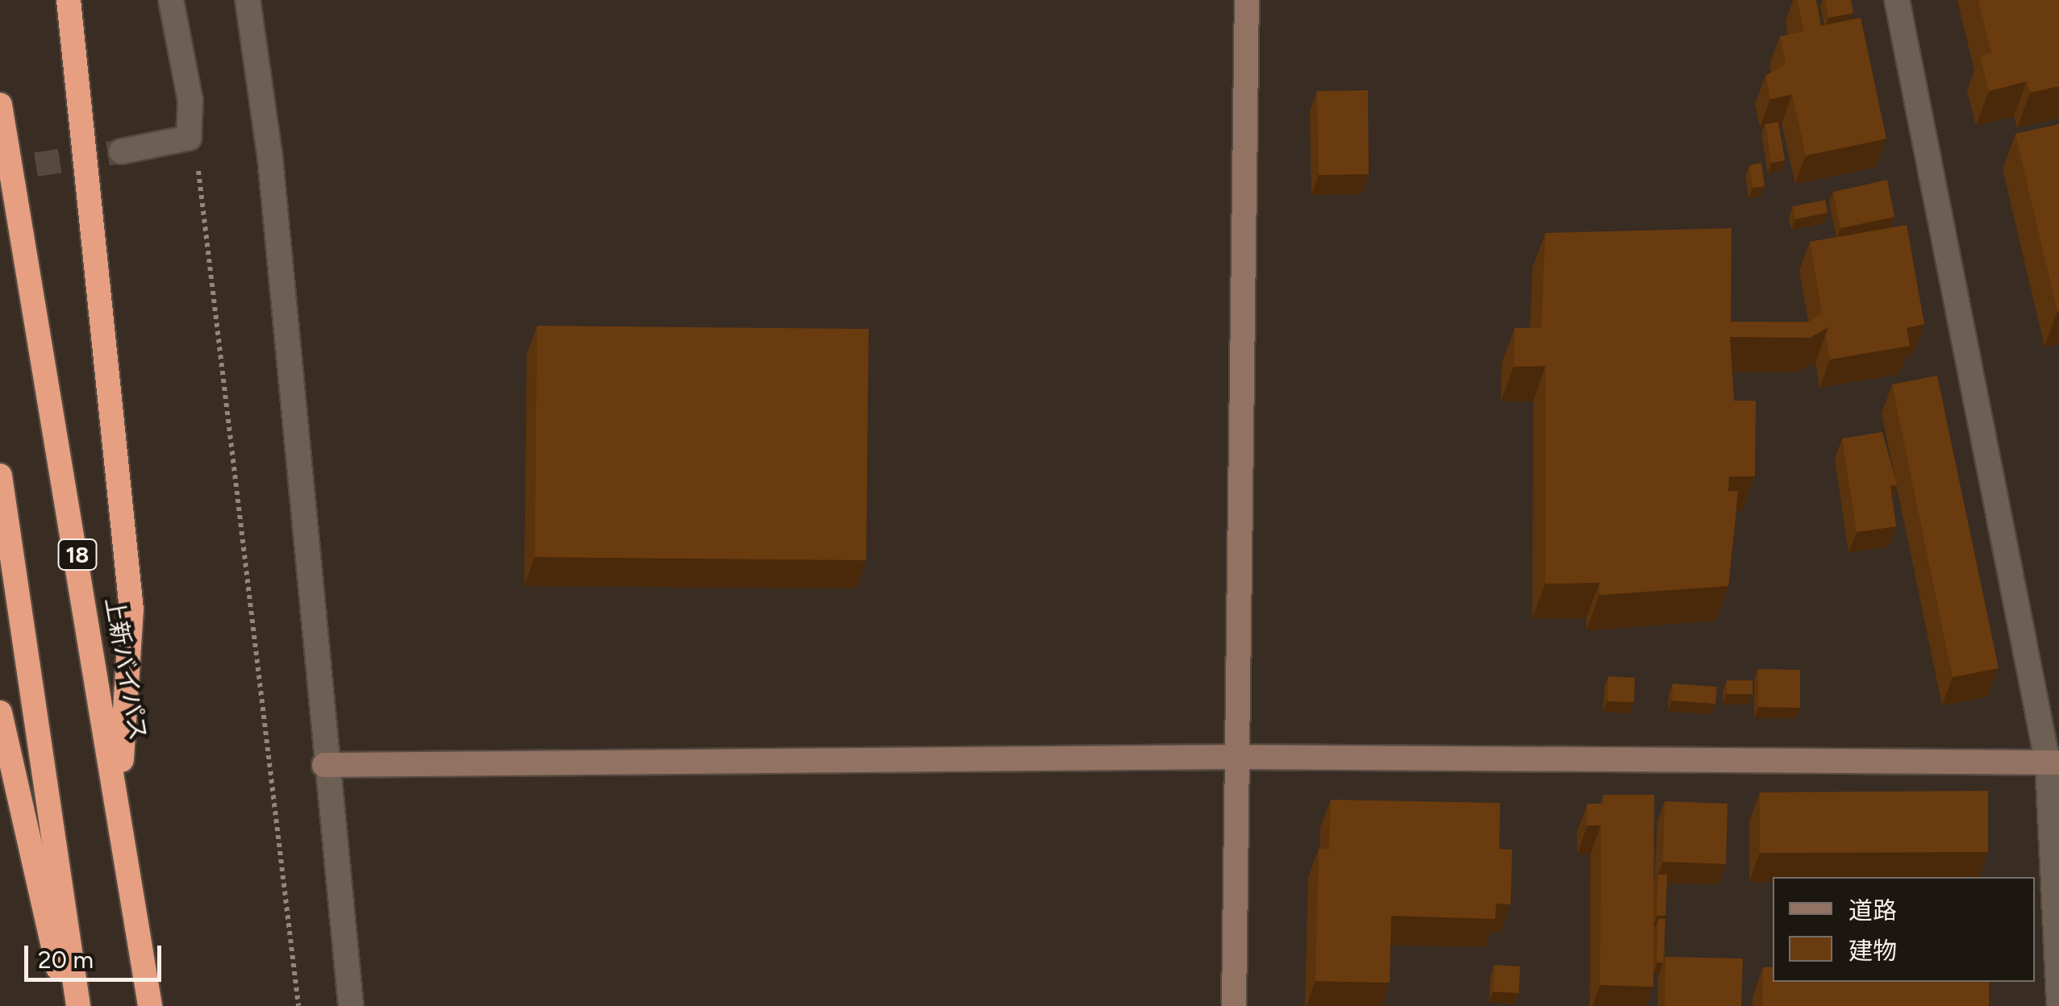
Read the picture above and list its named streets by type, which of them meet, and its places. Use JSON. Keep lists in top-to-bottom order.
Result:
{
  "streets": {
    "highway": ["18", "上新バイパス"]
  },
  "legend": ["道路", "建物"],
  "scale_bar": "20 m"
}
